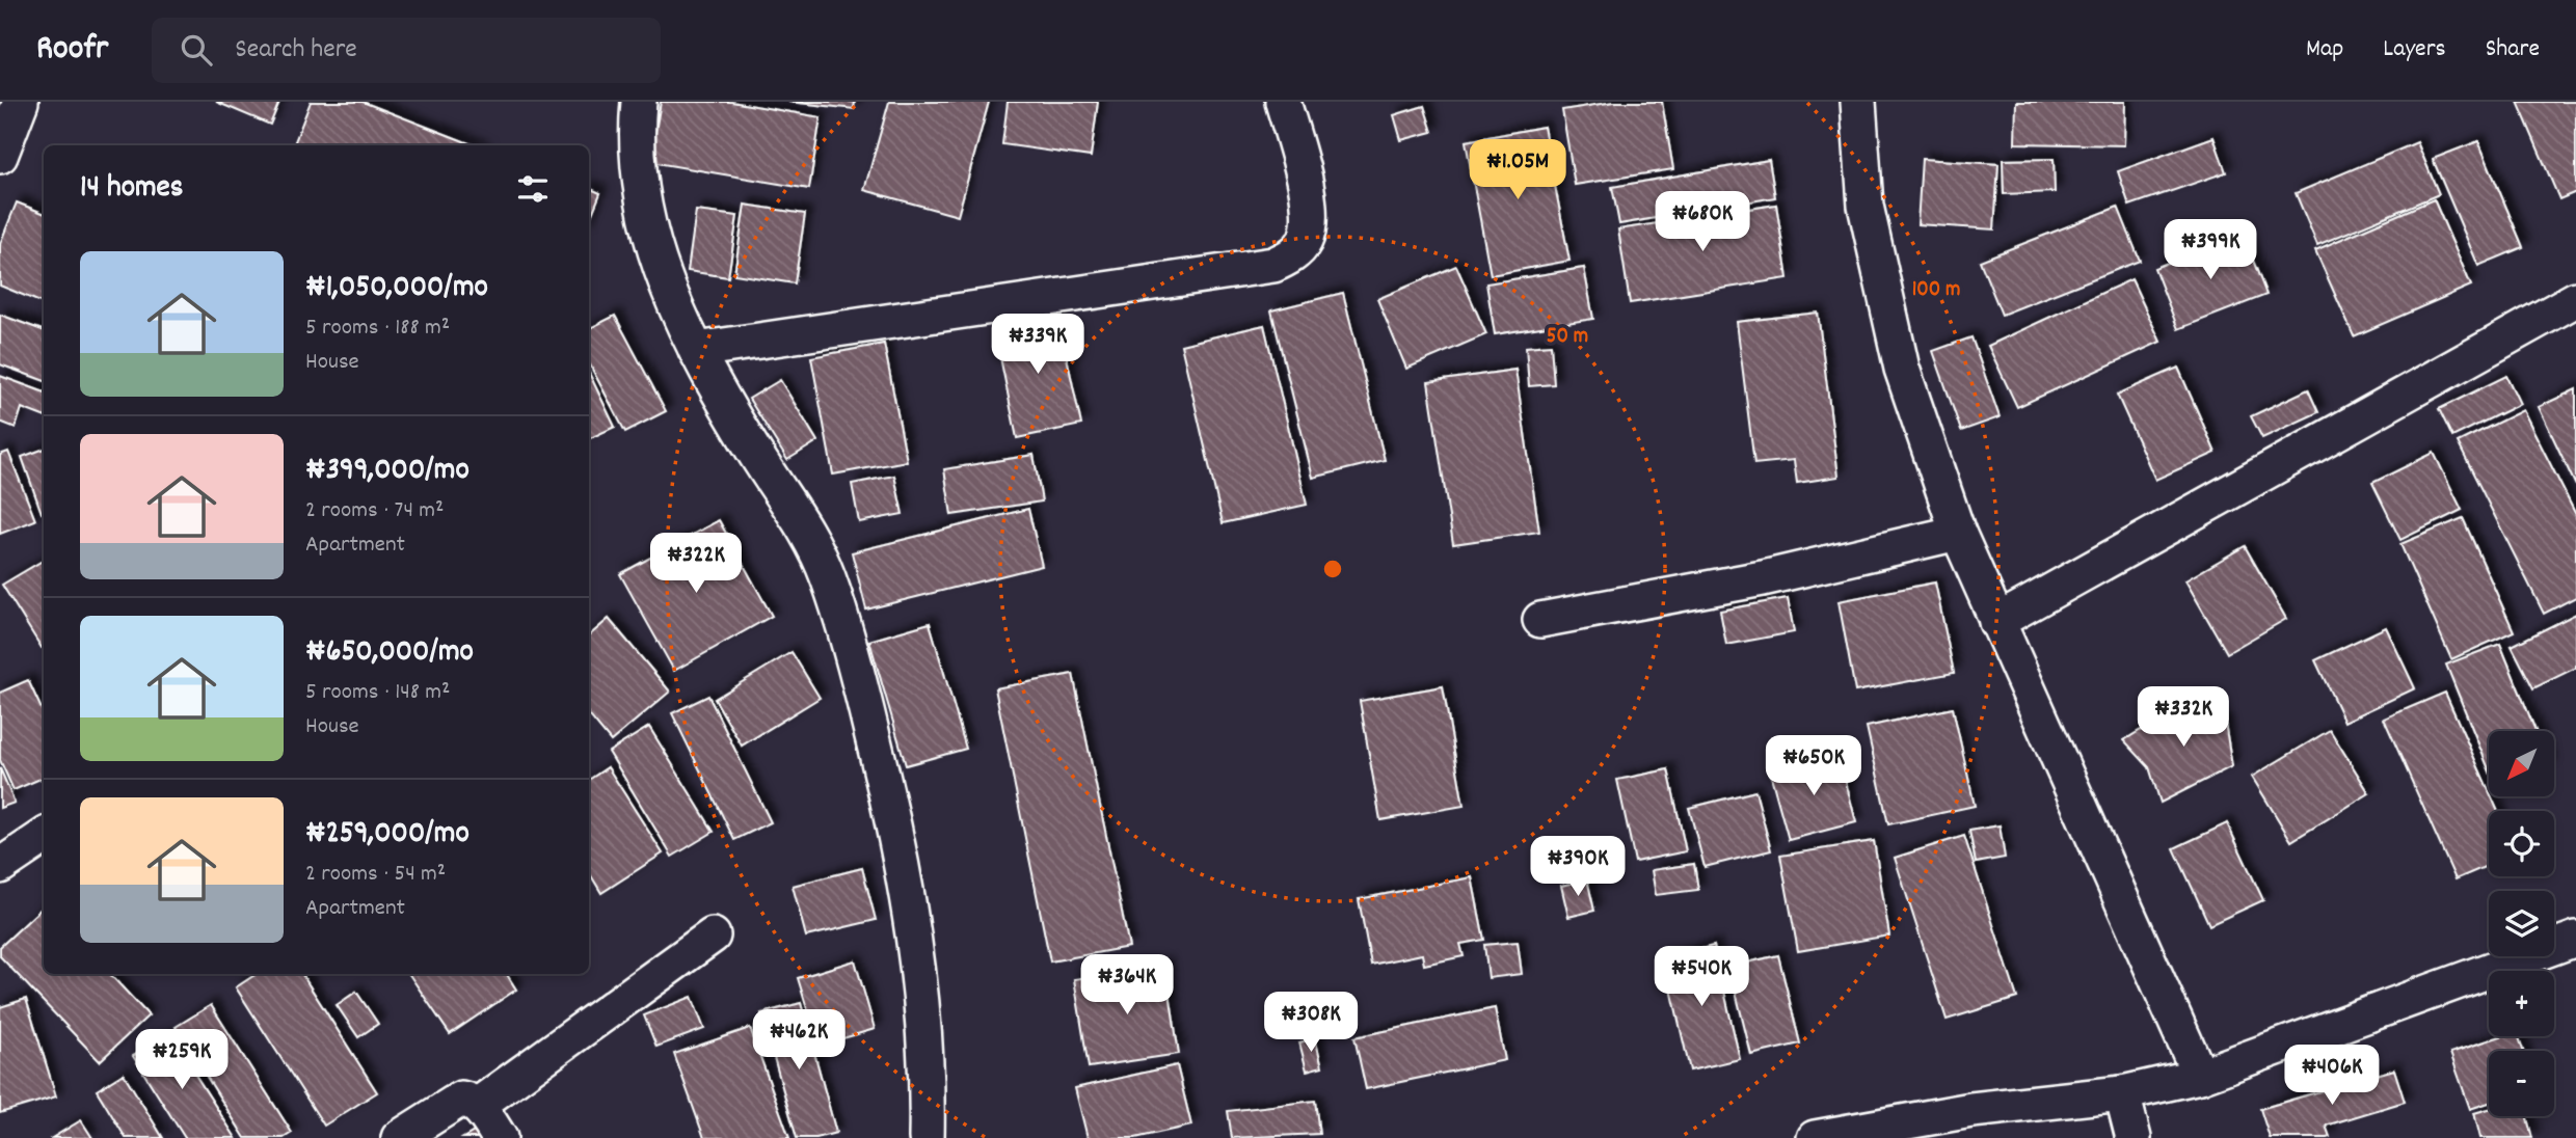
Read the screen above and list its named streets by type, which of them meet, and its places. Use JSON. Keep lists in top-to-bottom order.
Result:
{
  "north": "bottom left",
  "page": {
    "header": "Roofr",
    "search": "Search here",
    "nav": ["Map", "Layers", "Share"],
    "price": [
      "₦1.05M",
      "₦680K",
      "₦399K",
      "₦339K",
      "₦322K",
      "₦332K",
      "₦650K",
      "₦390K",
      "₦540K",
      "₦364K",
      "₦308K",
      "₦462K",
      "₦259K",
      "₦406K"
    ],
    "heading": "14 homes",
    "list": [
      {
        "name": "₦1,050,000/mo",
        "note": "5 rooms · 188 m² · House"
      },
      {
        "name": "₦399,000/mo",
        "note": "2 rooms · 74 m² · Apartment"
      },
      {
        "name": "₦650,000/mo",
        "note": "5 rooms · 148 m² · House"
      },
      {
        "name": "₦259,000/mo",
        "note": "2 rooms · 54 m² · Apartment"
      }
    ],
    "map_buttons": ["+", "−"]
  },
  "rings": ["100 m", "50 m"]
}
